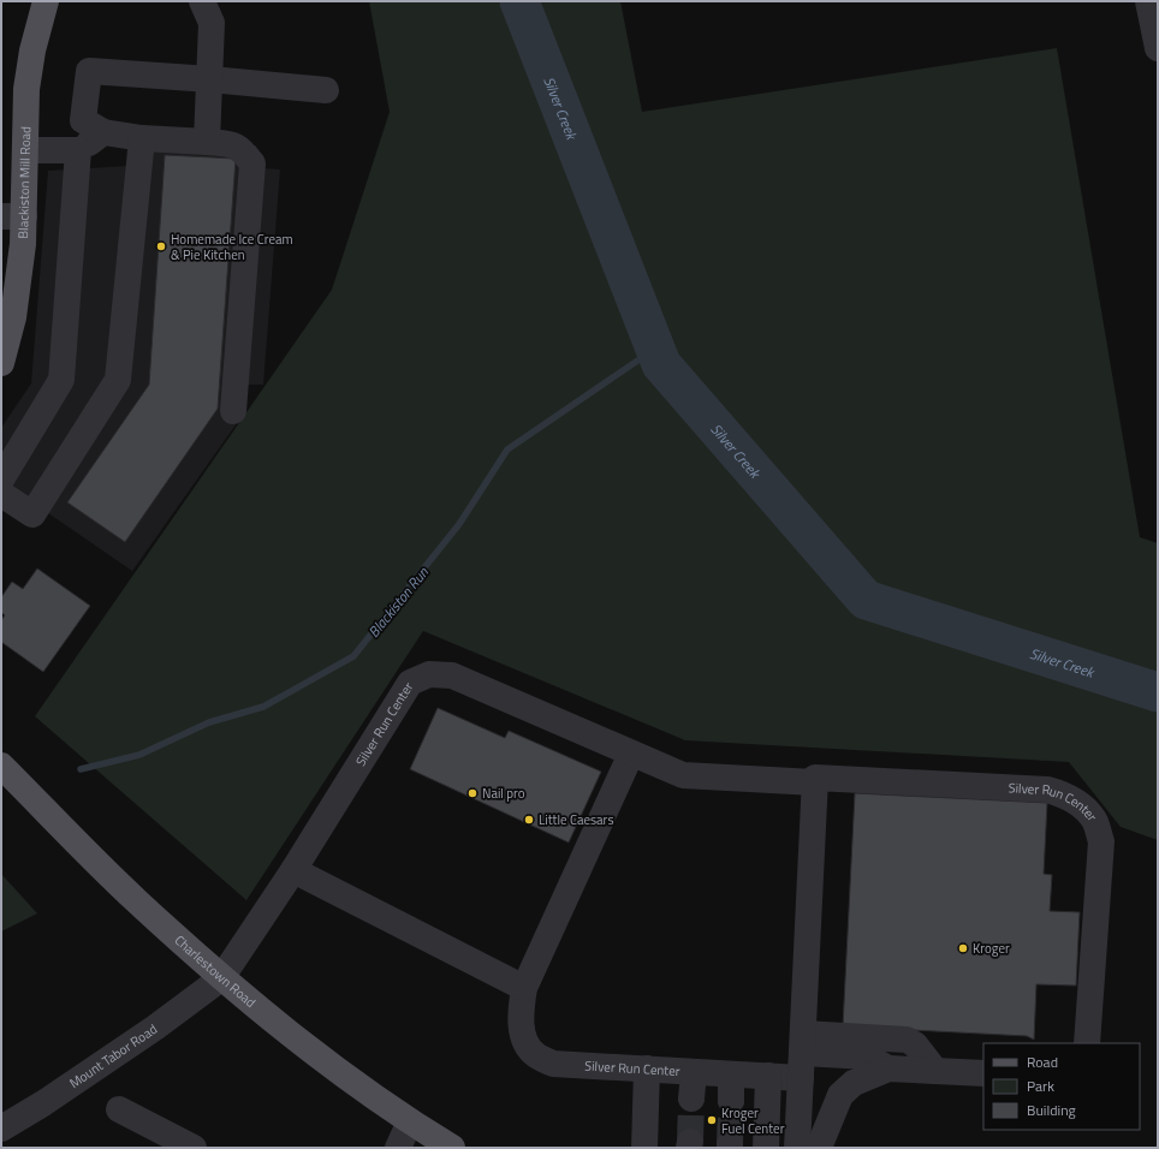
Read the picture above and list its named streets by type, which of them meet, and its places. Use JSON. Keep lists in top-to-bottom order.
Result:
{
  "streets": {
    "main road": ["Blackiston Mill Road", "Charlestown Road"],
    "street": ["Silver Run Center", "Mount Tabor Road"]
  },
  "crossings": [
    ["Silver Run Center", "Charlestown Road"],
    ["Silver Run Center", "Mount Tabor Road"],
    ["Charlestown Road", "Mount Tabor Road"]
  ],
  "water": ["Silver Creek", "Blackiston Run"],
  "places": [
    "Homemade Ice Cream & Pie Kitchen",
    "Nail pro",
    "Little Caesars",
    "Kroger",
    "Kroger Fuel Center"
  ],
  "legend": ["Road", "Park", "Building"]
}
